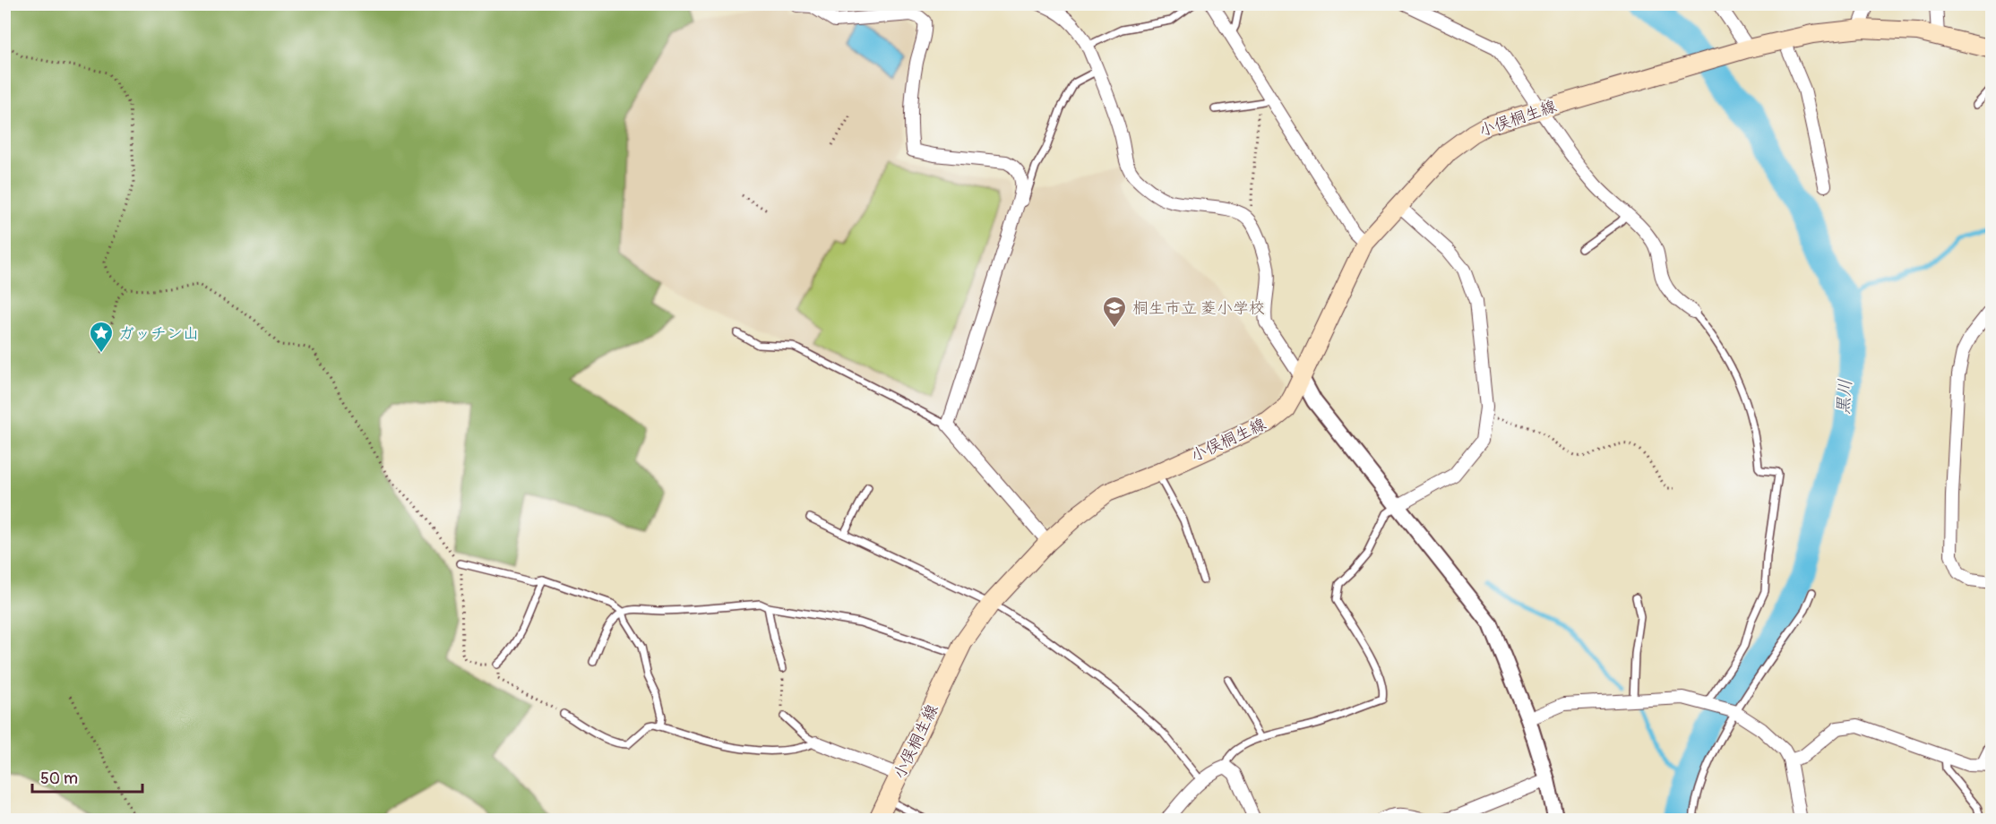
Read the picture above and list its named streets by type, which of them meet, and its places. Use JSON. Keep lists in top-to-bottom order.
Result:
{
  "streets": {
    "main road": ["小俣桐生線"]
  },
  "water": ["黒川"],
  "places": {
    "school or university": ["桐生市立 菱小学校"],
    "place": ["ガッチン山"]
  },
  "scale_bar": "50 m"
}
